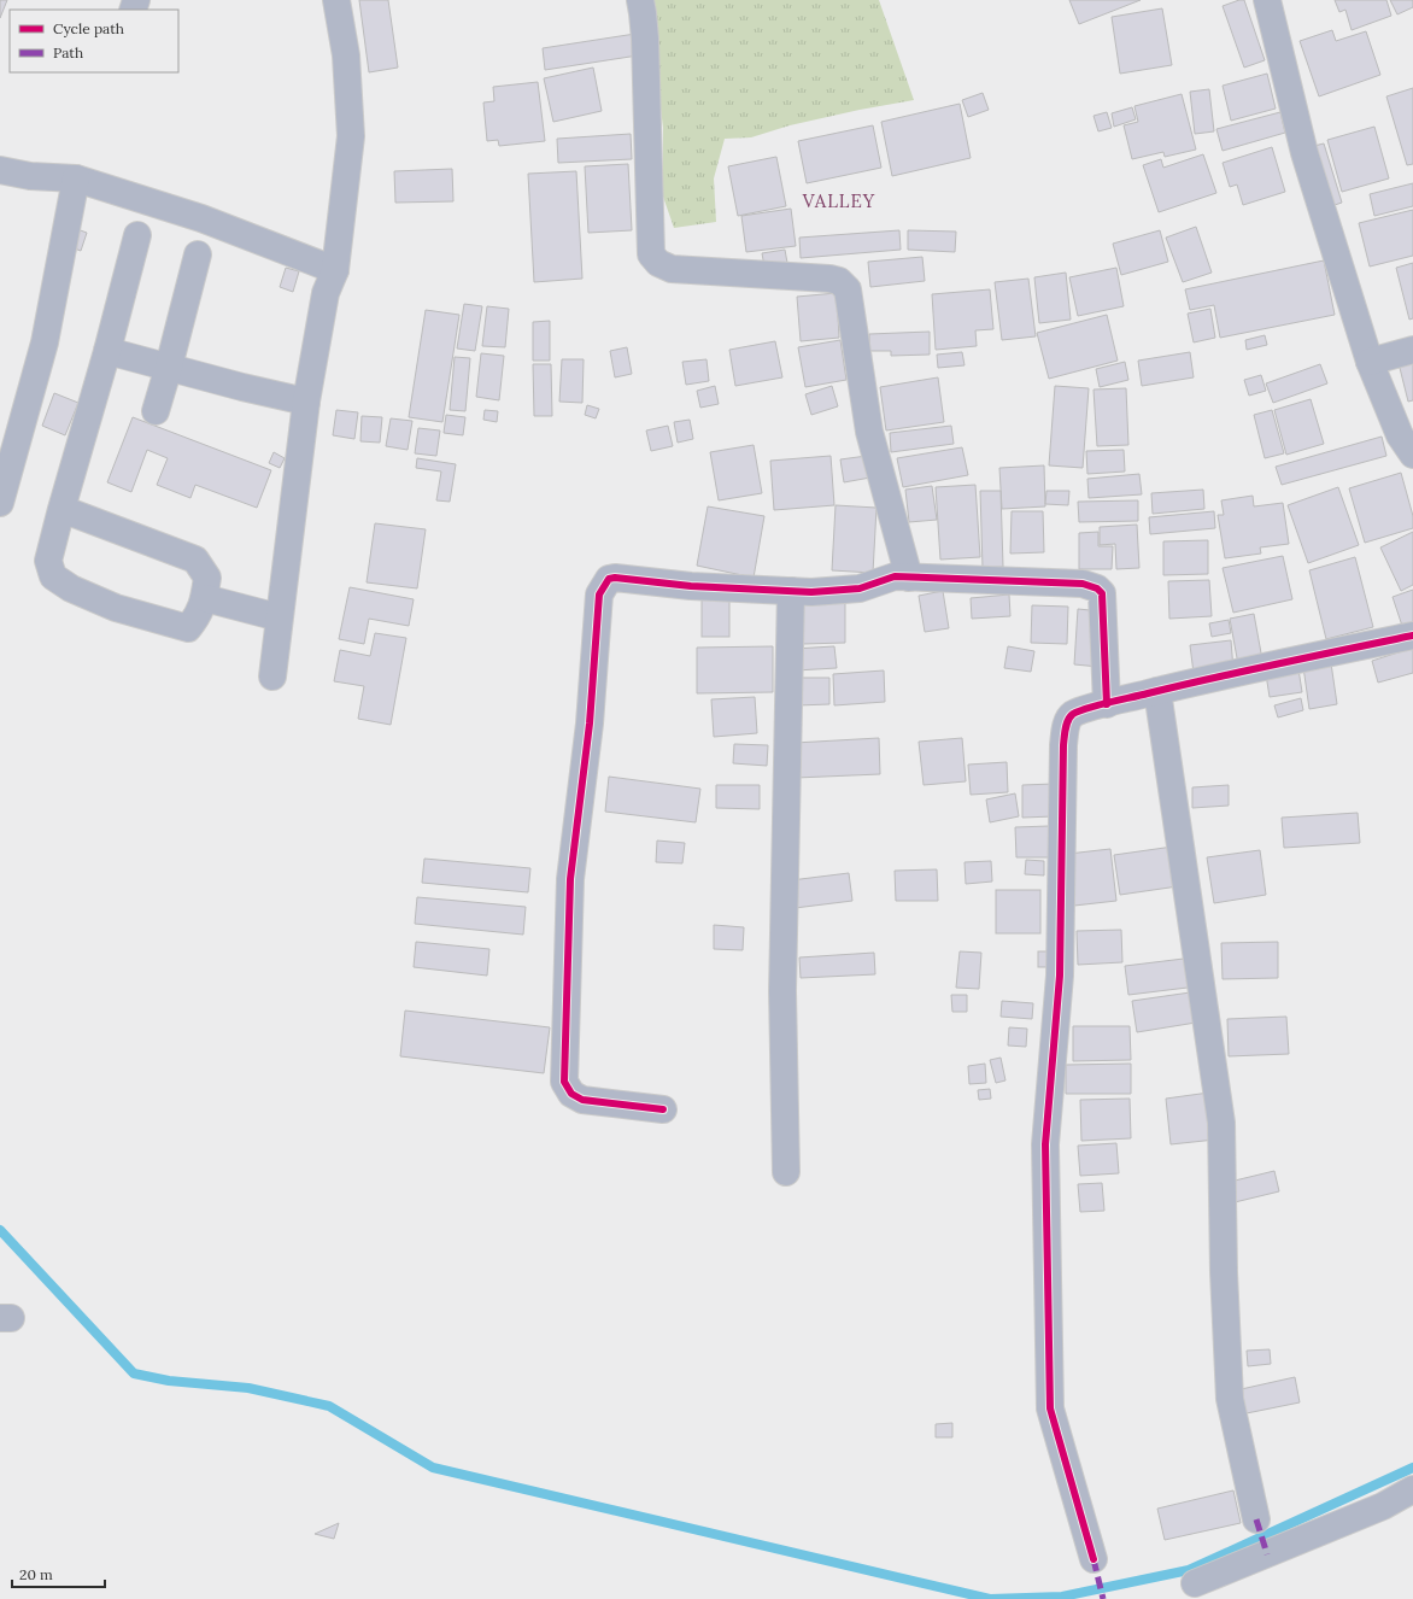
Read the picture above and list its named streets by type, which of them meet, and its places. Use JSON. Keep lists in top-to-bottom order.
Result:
{
  "districts": ["VALLEY"],
  "legend": ["Cycle path", "Path"],
  "scale_bar": "20 m"
}
